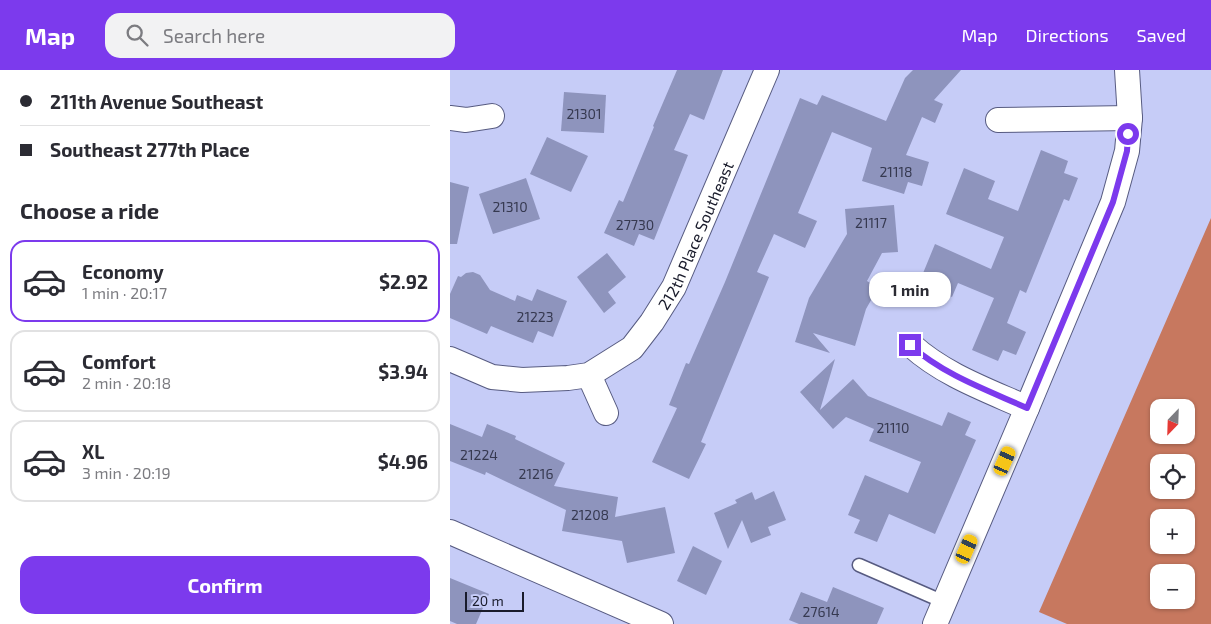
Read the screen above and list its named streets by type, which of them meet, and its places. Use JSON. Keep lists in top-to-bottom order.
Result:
{
  "streets": {
    "street": ["212th Place Southeast"]
  },
  "house_numbers": [
    "21301",
    "21118",
    "21310",
    "21117",
    "27730",
    "21223",
    "21110",
    "21224",
    "21216",
    "21208",
    "27614"
  ],
  "scale_bar": "20 m",
  "north": "bottom left",
  "page": {
    "header": "Map",
    "search": "Search here",
    "nav": ["Map", "Directions", "Saved"],
    "banner": ["211th Avenue Southeast", "Southeast 277th Place"],
    "heading": "Choose a ride",
    "list": [
      {
        "name": "Economy",
        "note": "1 min · 20:17",
        "value": "$2.92"
      },
      {
        "name": "Comfort",
        "note": "2 min · 20:18",
        "value": "$3.94"
      },
      {
        "name": "XL",
        "note": "3 min · 20:19",
        "value": "$4.96"
      }
    ],
    "bubble": "1 min",
    "map_buttons": ["+", "−"],
    "buttons": "Confirm",
    "scale": "20 m"
  }
}
